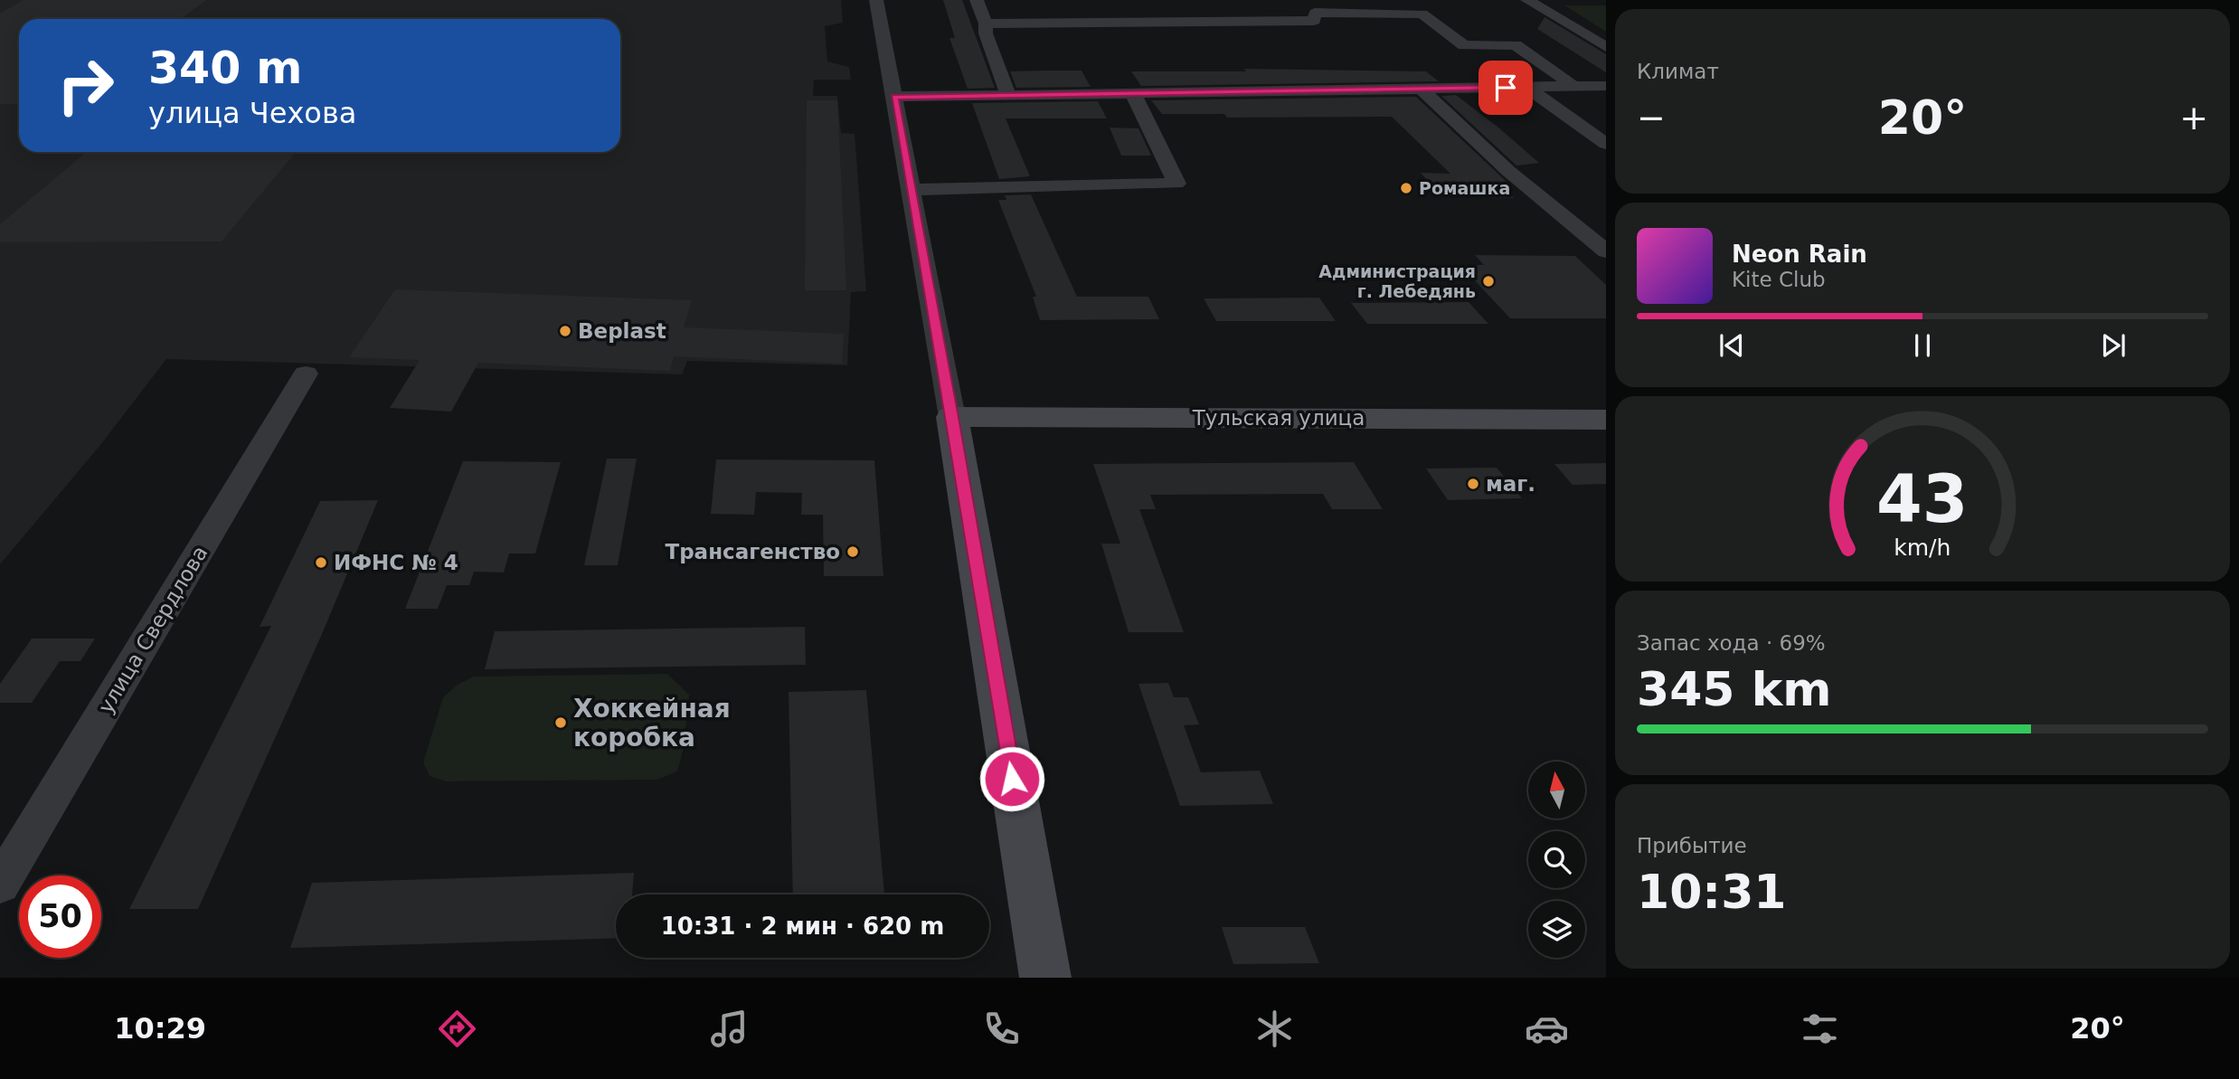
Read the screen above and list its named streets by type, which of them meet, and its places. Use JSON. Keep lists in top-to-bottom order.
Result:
{
  "streets": {
    "main road": ["Тульская улица"],
    "street": ["улица Свердлова"]
  },
  "places": [
    "Ромашка",
    "Администрация г. Лебедянь",
    "Beplast",
    "маг.",
    "Трансагенство",
    "ИФНС № 4",
    "Хоккейная коробка"
  ],
  "north": "top",
  "page": {
    "tile": [
      "Климат",
      ["Запас хода · 69%", "345 km"],
      ["Прибытие", "10:31"]
    ],
    "turn": ["340 m", "улица Чехова"],
    "heat": ["−", "20°", "+"],
    "song": ["Neon Rain", "Kite Club"],
    "limit": "50",
    "trip": "10:31 · 2 мин · 620 m",
    "tabs": ["10:29", "20°"],
    "gauge": ["43", "km/h"]
  }
}
